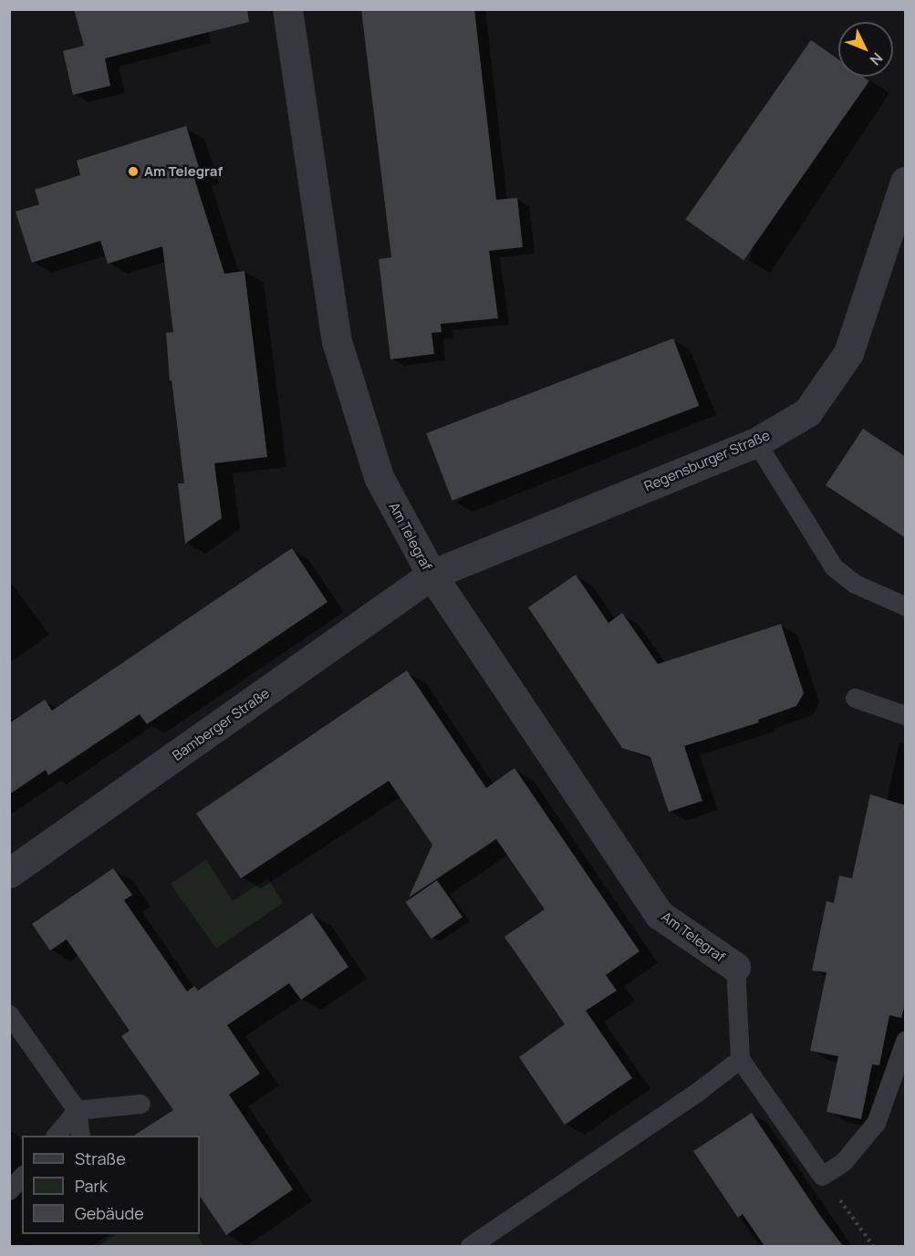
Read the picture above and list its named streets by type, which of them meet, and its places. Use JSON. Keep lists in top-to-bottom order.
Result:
{
  "streets": {
    "street": ["Regensburger Straße", "Am Telegraf", "Bamberger Straße"]
  },
  "crossings": [
    ["Regensburger Straße", "Am Telegraf"],
    ["Regensburger Straße", "Bamberger Straße"],
    ["Am Telegraf", "Bamberger Straße"]
  ],
  "places": ["Am Telegraf"],
  "legend": ["Straße", "Park", "Gebäude"],
  "north": "bottom right"
}
